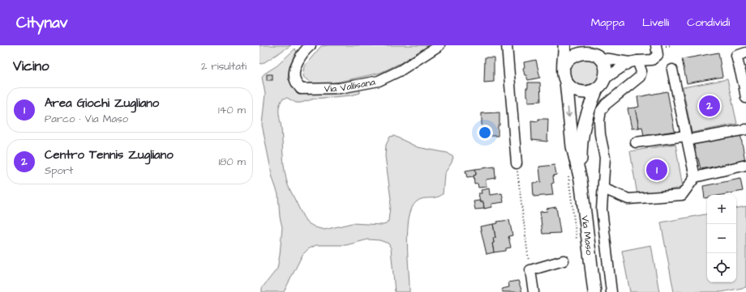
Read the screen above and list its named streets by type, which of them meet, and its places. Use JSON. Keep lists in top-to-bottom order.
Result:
{
  "streets": {
    "main road": ["Via Maso"],
    "street": ["Via Vallisana"]
  },
  "page": {
    "header": "Citynav",
    "nav": ["Mappa", "Livelli", "Condividi"],
    "heading": ["Vicino", "2 risultati"],
    "list": [
      {
        "mark": "1",
        "name": "Area Giochi Zugliano",
        "note": "Parco · Via Maso",
        "value": "140 m"
      },
      {
        "mark": "2",
        "name": "Centro Tennis Zugliano",
        "note": "Sport",
        "value": "180 m"
      }
    ],
    "pins": ["2", "1"],
    "map_buttons": ["+", "−"]
  }
}
